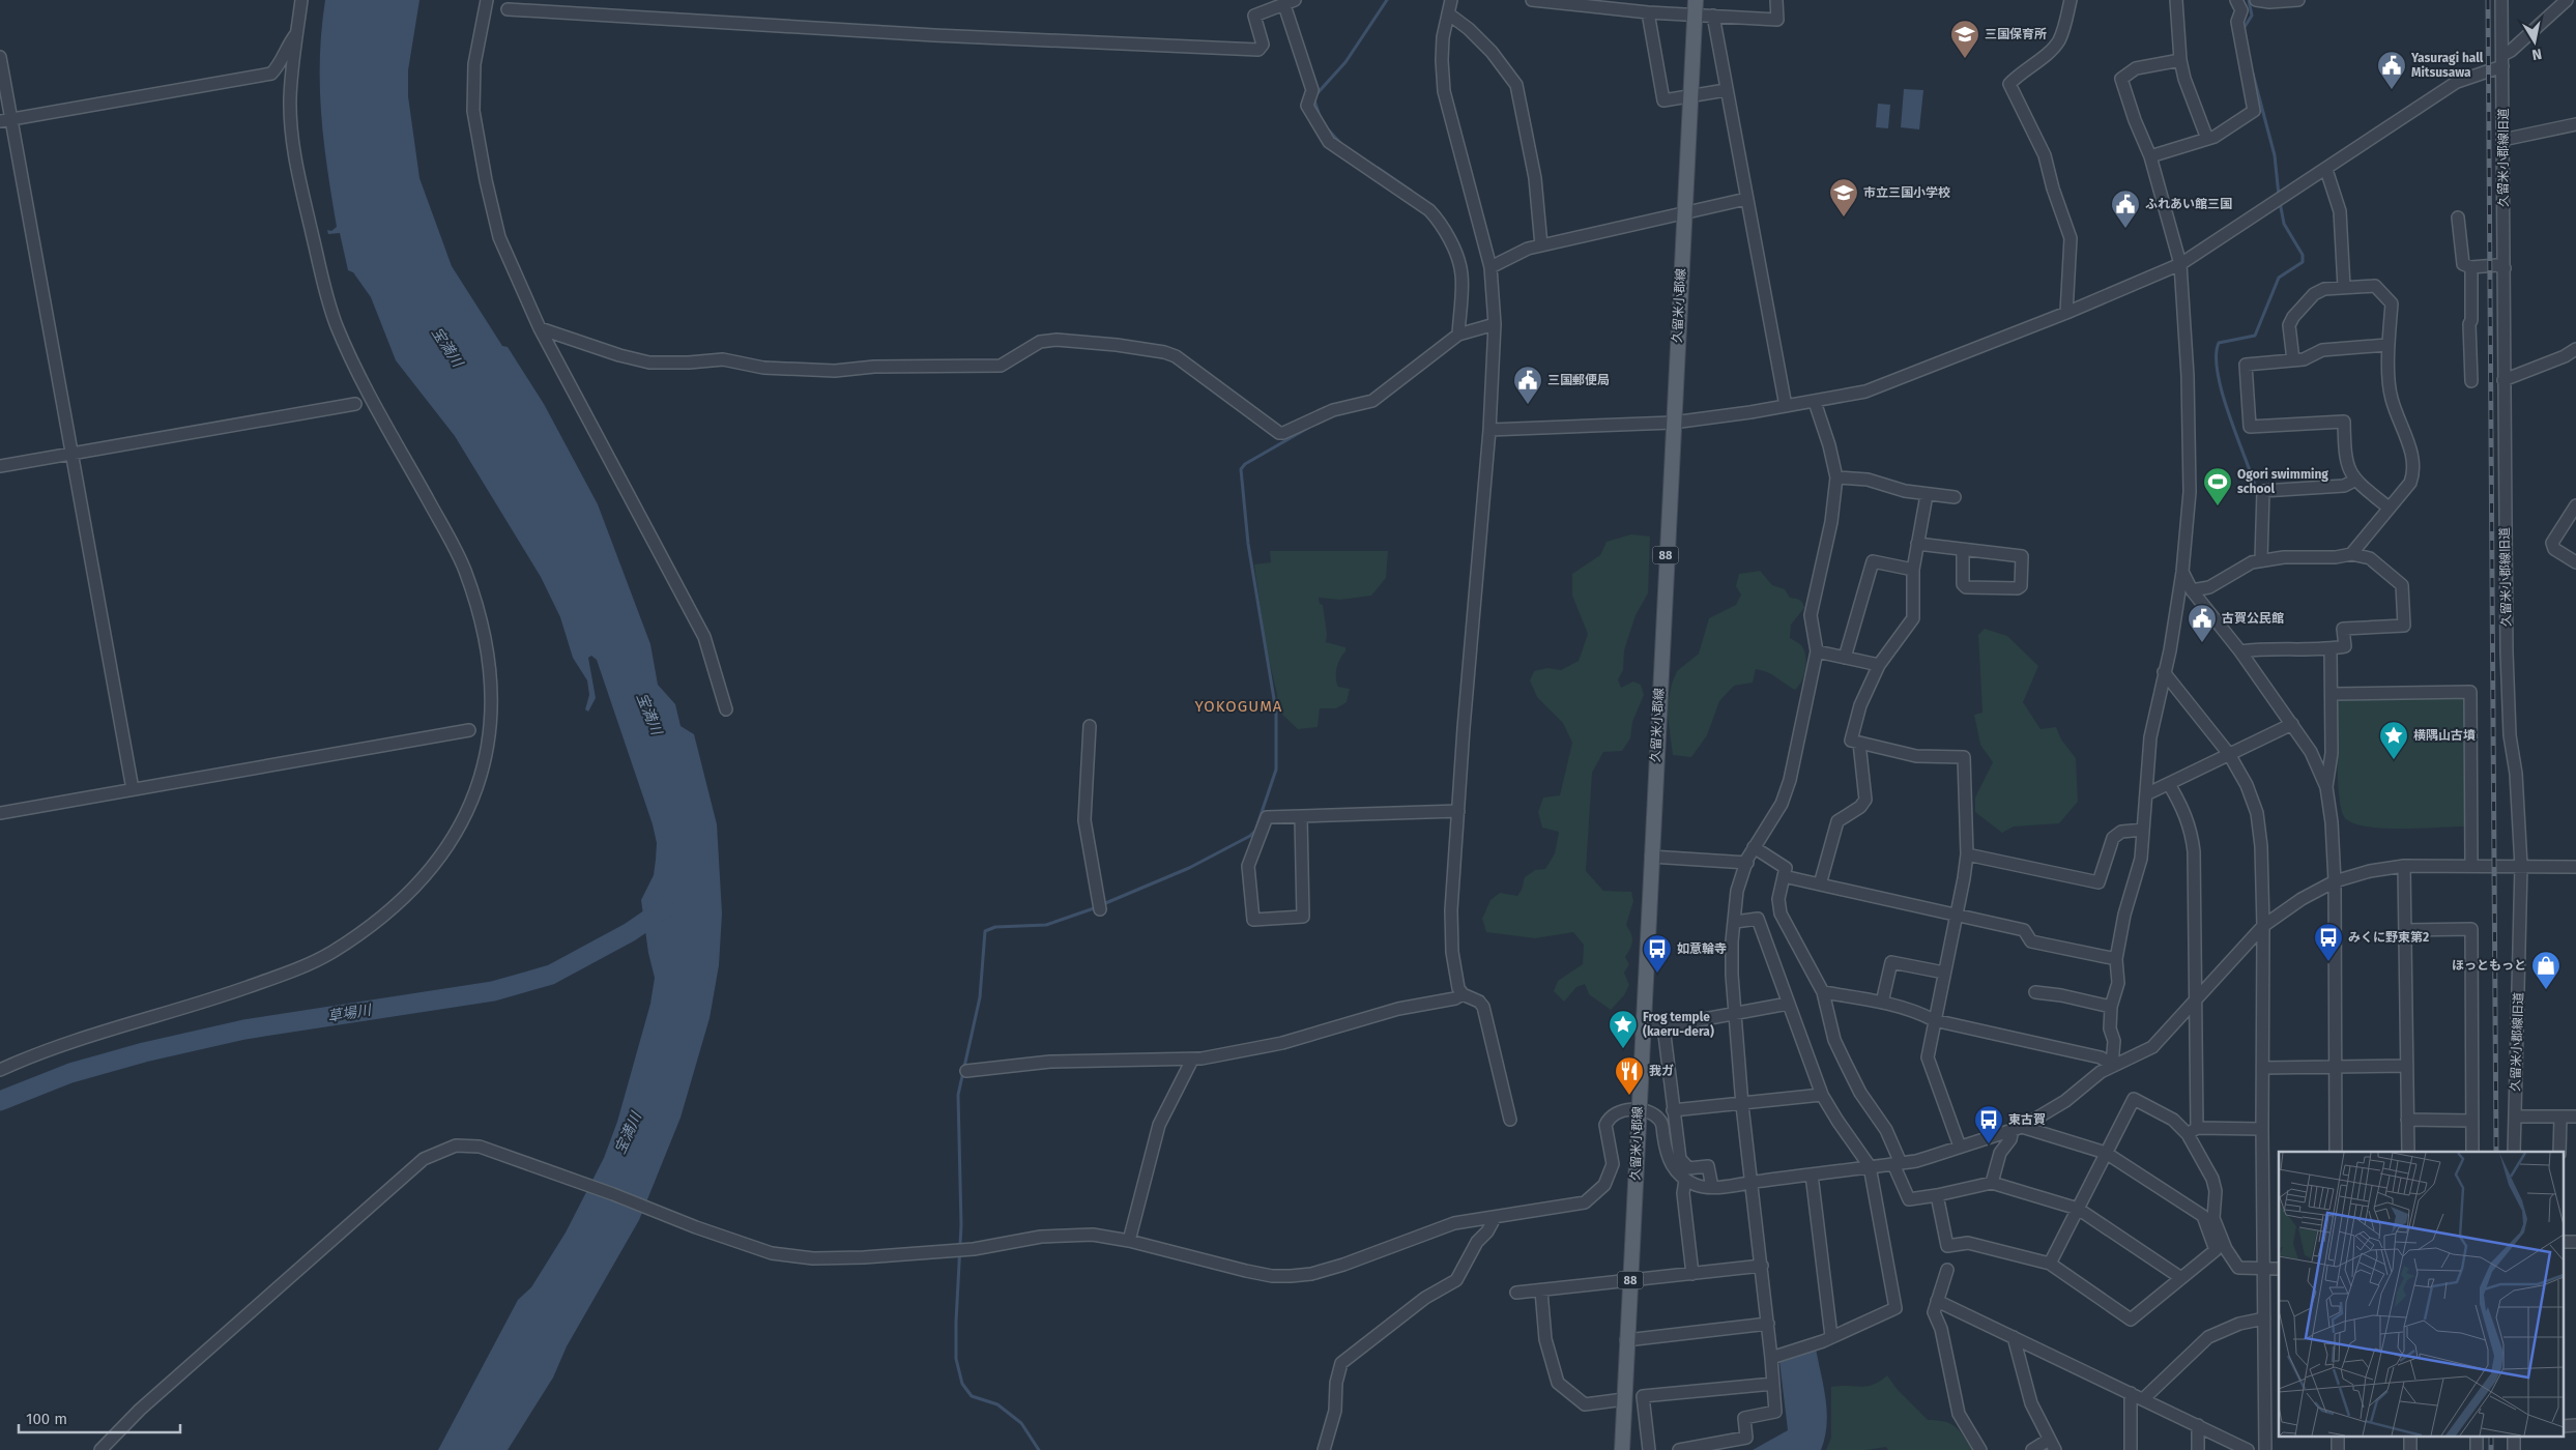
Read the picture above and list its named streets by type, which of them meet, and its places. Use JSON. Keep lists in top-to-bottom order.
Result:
{
  "streets": {
    "main road": ["久留米小郡線", "88"],
    "street": ["久留米小郡線旧道"]
  },
  "districts": ["YOKOGUMA"],
  "water": ["宝満川", "草場川"],
  "places": {
    "school or university": ["三国保育所", "市立三国小学校"],
    "public building": [
      "Yasuragi hall Mitsusawa",
      "ふれあい館三国",
      "三国郵便局",
      "古賀公民館"
    ],
    "sports": ["Ogori swimming school"],
    "place": ["横隅山古墳", "Frog temple (kaeru-dera)"],
    "bus stop": ["みくに野東第2", "如意輪寺", "東古賀"],
    "shop": ["ほっともっと"],
    "restaurant": ["我ガ"]
  },
  "scale_bar": "100 m",
  "north": "bottom"
}
